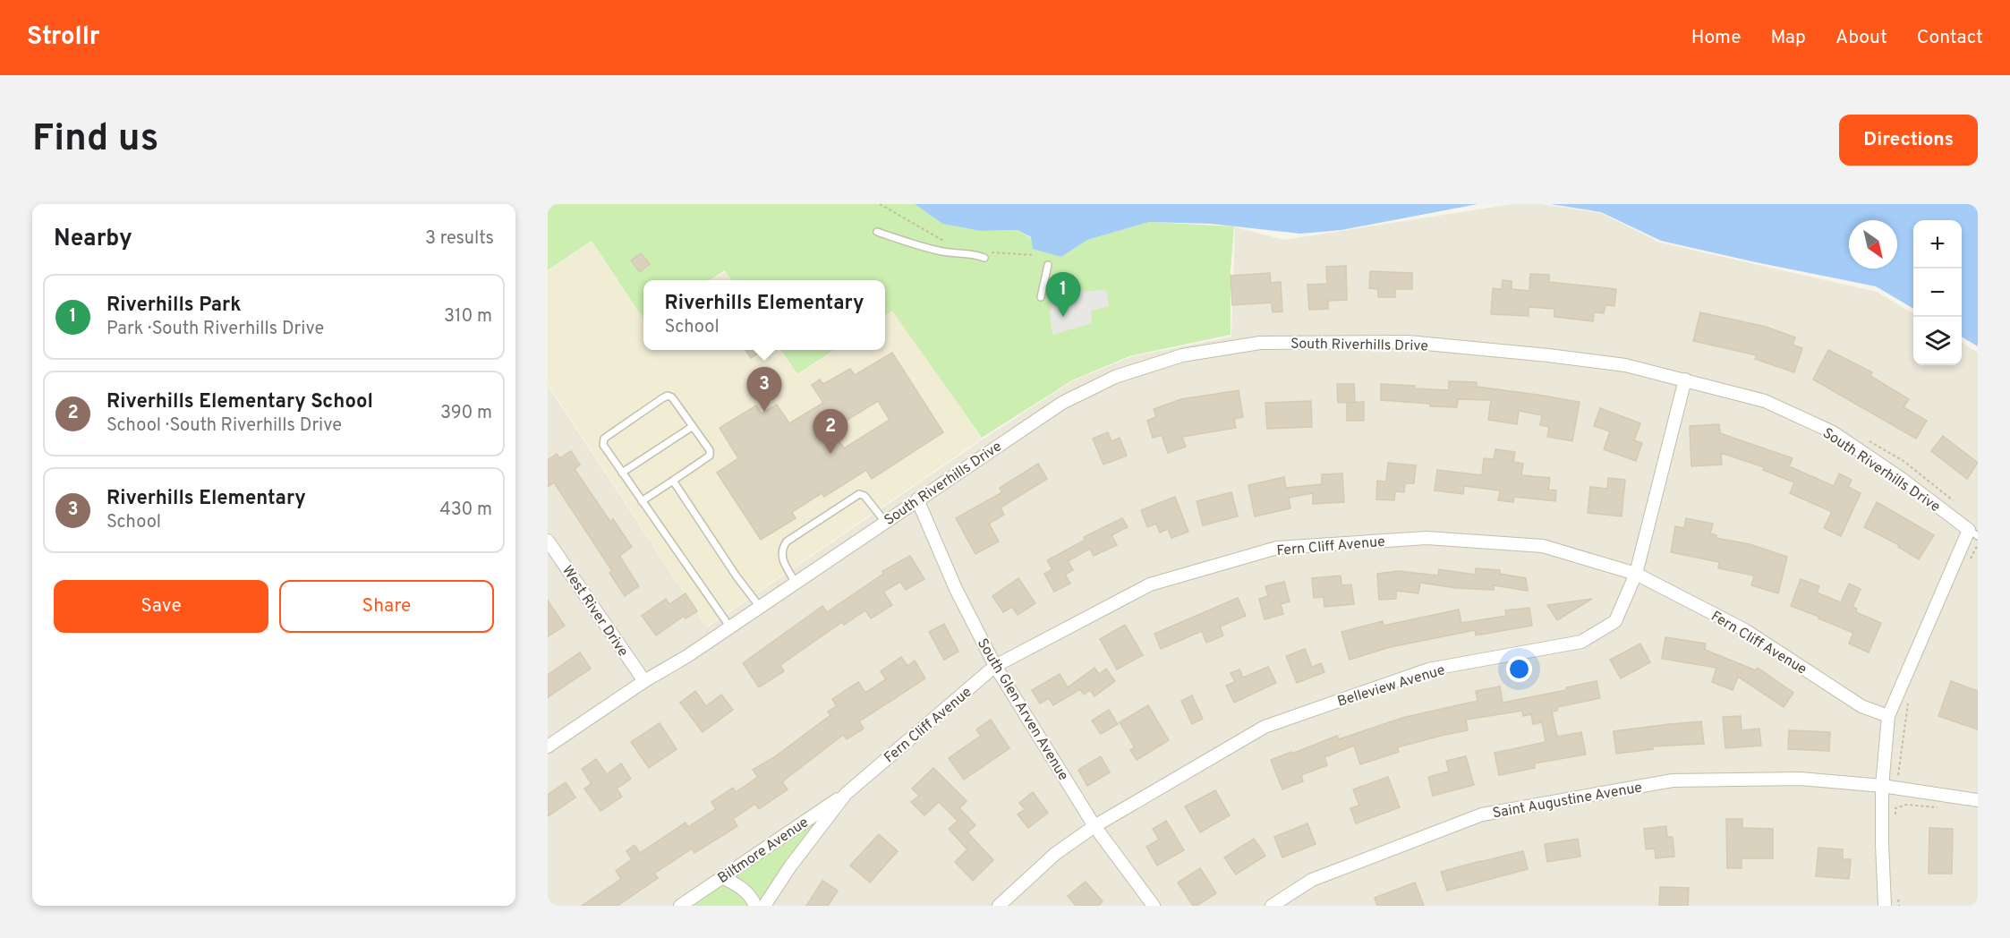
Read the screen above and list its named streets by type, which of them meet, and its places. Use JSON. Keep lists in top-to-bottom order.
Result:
{
  "streets": {
    "street": [
      "South Riverhills Drive",
      "Fern Cliff Avenue",
      "West River Drive",
      "Belleview Avenue",
      "South Glen Arven Avenue",
      "Saint Augustine Avenue",
      "Biltmore Avenue"
    ]
  },
  "crossings": [
    ["South Riverhills Drive", "Fern Cliff Avenue"],
    ["South Riverhills Drive", "West River Drive"],
    ["South Riverhills Drive", "Belleview Avenue"],
    ["South Riverhills Drive", "South Glen Arven Avenue"],
    ["South Riverhills Drive", "Saint Augustine Avenue"],
    ["Fern Cliff Avenue", "Belleview Avenue"],
    ["Fern Cliff Avenue", "South Glen Arven Avenue"],
    ["Fern Cliff Avenue", "Biltmore Avenue"],
    ["Belleview Avenue", "South Glen Arven Avenue"]
  ],
  "north": "bottom right",
  "page": {
    "header": "Strollr",
    "nav": [
      "Home",
      "Map",
      "About",
      "Contact"
    ],
    "buttons": [
      "Directions",
      ["Save", "Share"]
    ],
    "title": "Find us",
    "heading": ["Nearby", "3 results"],
    "map_buttons": ["+", "−"],
    "pins": ["1", "3", "2"],
    "list": [
      {
        "mark": "1",
        "name": "Riverhills Park",
        "note": "Park · South Riverhills Drive",
        "value": "310 m"
      },
      {
        "mark": "2",
        "name": "Riverhills Elementary School",
        "note": "School · South Riverhills Drive",
        "value": "390 m"
      },
      {
        "mark": "3",
        "name": "Riverhills Elementary",
        "note": "School",
        "value": "430 m"
      }
    ],
    "popup": ["Riverhills Elementary", "School"]
  }
}
